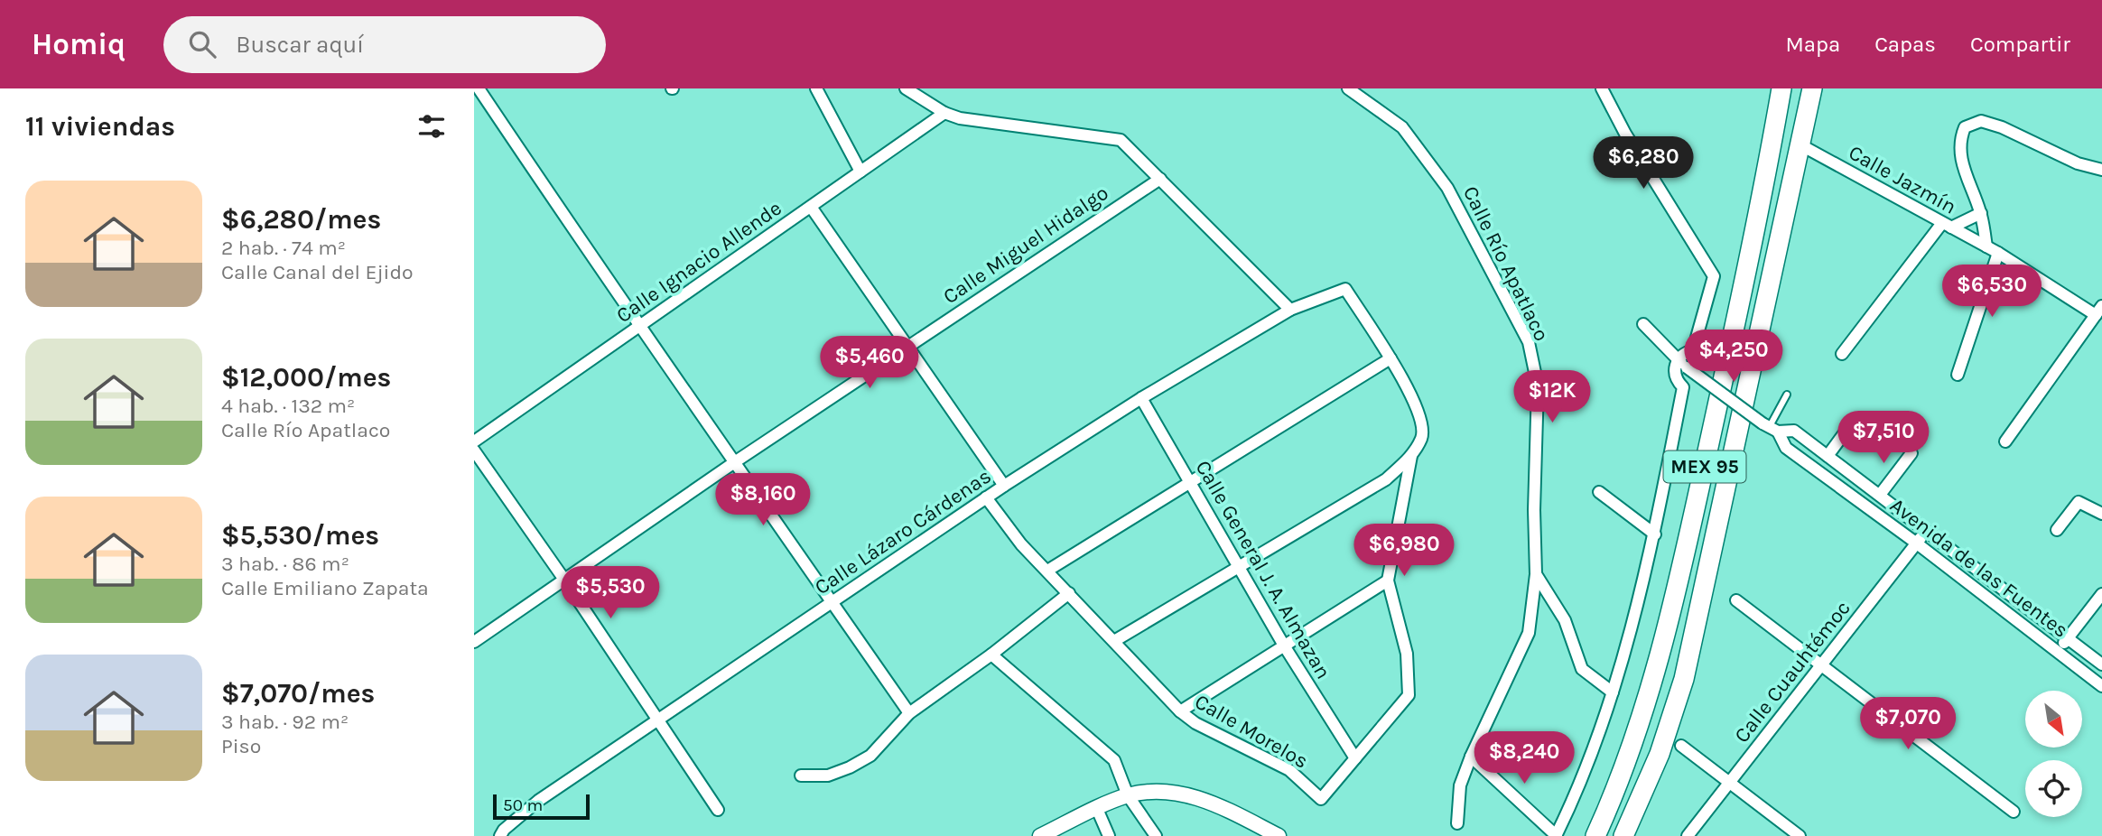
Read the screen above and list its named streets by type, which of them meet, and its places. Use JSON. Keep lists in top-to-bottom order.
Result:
{
  "streets": {
    "highway": ["MEX 95"],
    "street": [
      "Calle Jazmín",
      "Calle Miguel Hidalgo",
      "Calle Ignacio Allende",
      "Calle Río Apatlaco",
      "Calle Lázaro Cárdenas",
      "Avenida de las Fuentes",
      "Calle General J. A. Almazan",
      "Calle Cuauhtémoc",
      "Calle Morelos"
    ]
  },
  "crossings": [
    ["Calle Jazmín", "MEX 95"],
    ["Calle Lázaro Cárdenas", "Calle General J. A. Almazan"],
    ["Calle Lázaro Cárdenas", "Calle Morelos"],
    ["Avenida de las Fuentes", "Calle Cuauhtémoc"],
    ["Calle General J. A. Almazan", "Calle Morelos"]
  ],
  "scale_bar": "50 m",
  "north": "bottom right",
  "page": {
    "header": "Homiq",
    "search": "Buscar aquí",
    "nav": ["Mapa", "Capas", "Compartir"],
    "heading": "11 viviendas",
    "price": [
      "$6,280",
      "$6,530",
      "$4,250",
      "$5,460",
      "$12K",
      "$7,510",
      "$8,160",
      "$6,980",
      "$5,530",
      "$7,070",
      "$8,240"
    ],
    "list": [
      {
        "name": "$6,280/mes",
        "note": "2 hab. · 74 m² · Calle Canal del Ejido"
      },
      {
        "name": "$12,000/mes",
        "note": "4 hab. · 132 m² · Calle Río Apatlaco"
      },
      {
        "name": "$5,530/mes",
        "note": "3 hab. · 86 m² · Calle Emiliano Zapata"
      },
      {
        "name": "$7,070/mes",
        "note": "3 hab. · 92 m² · Piso"
      }
    ],
    "scale": "50 m"
  }
}
